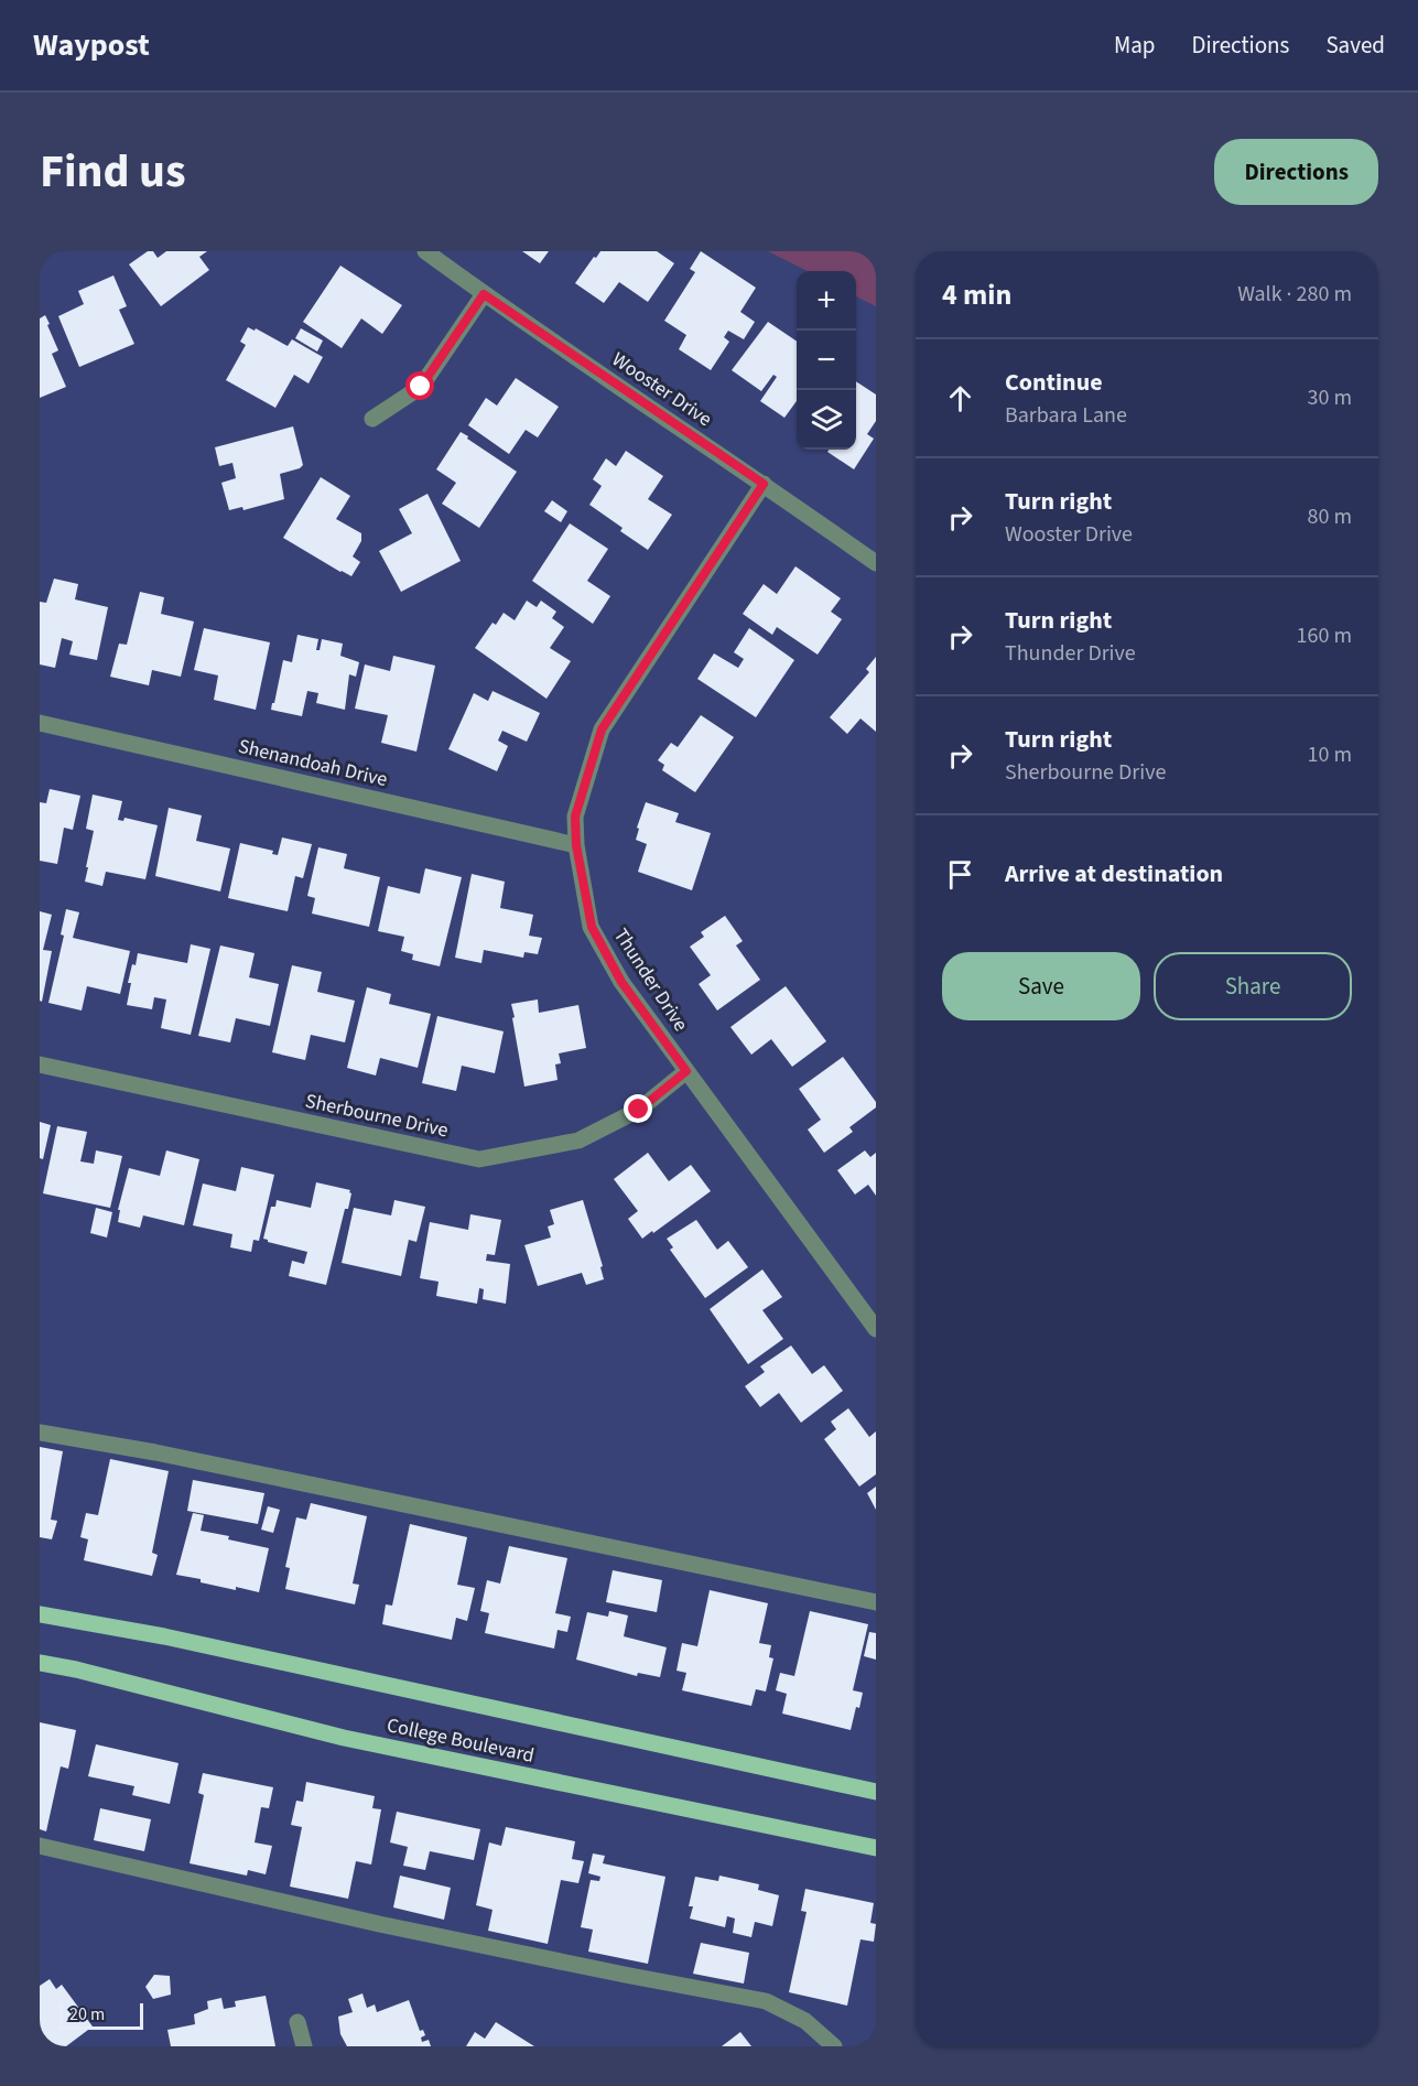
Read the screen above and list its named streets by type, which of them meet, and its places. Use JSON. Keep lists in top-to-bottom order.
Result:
{
  "streets": {
    "main road": ["College Boulevard"],
    "street": [
      "Wooster Drive",
      "Shenandoah Drive",
      "Thunder Drive",
      "Sherbourne Drive"
    ]
  },
  "crossings": [
    ["Wooster Drive", "Thunder Drive"],
    ["Shenandoah Drive", "Thunder Drive"],
    ["Thunder Drive", "Sherbourne Drive"]
  ],
  "scale_bar": "20 m",
  "page": {
    "header": "Waypost",
    "nav": ["Map", "Directions", "Saved"],
    "title": "Find us",
    "buttons": [
      "Directions",
      ["Save", "Share"]
    ],
    "heading": ["4 min", "Walk · 280 m"],
    "map_buttons": ["+", "−"],
    "list": [
      ["Continue", "Barbara Lane", "30 m"],
      ["Turn right", "Wooster Drive", "80 m"],
      ["Turn right", "Thunder Drive", "160 m"],
      ["Turn right", "Sherbourne Drive", "10 m"],
      "Arrive at destination"
    ],
    "scale": "20 m"
  }
}
